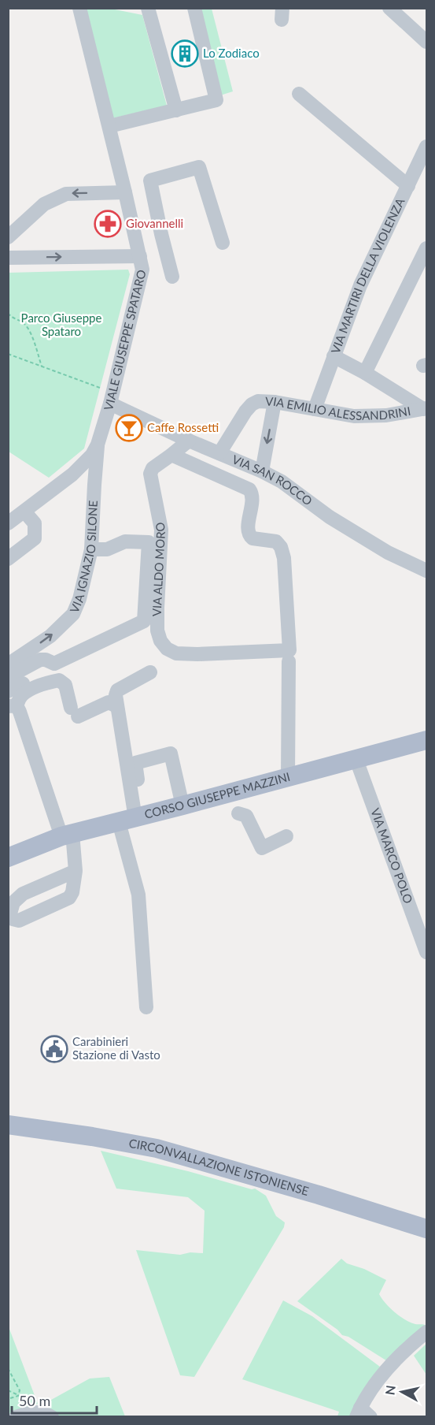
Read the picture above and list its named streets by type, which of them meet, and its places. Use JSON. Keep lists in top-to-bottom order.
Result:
{
  "streets": {
    "main road": ["CORSO GIUSEPPE MAZZINI", "CIRCONVALLAZIONE ISTONIENSE"],
    "street": [
      "VIA MARTIRI DELLA VIOLENZA",
      "VIALE GIUSEPPE SPATARO",
      "VIA EMILIO ALESSANDRINI",
      "VIA SAN ROCCO",
      "VIA IGNAZIO SILONE",
      "VIA ALDO MORO",
      "VIA MARCO POLO"
    ]
  },
  "crossings": [
    ["VIA MARTIRI DELLA VIOLENZA", "VIA EMILIO ALESSANDRINI"],
    ["VIALE GIUSEPPE SPATARO", "VIA SAN ROCCO"],
    ["VIALE GIUSEPPE SPATARO", "VIA IGNAZIO SILONE"],
    ["VIA EMILIO ALESSANDRINI", "VIA SAN ROCCO"],
    ["VIA SAN ROCCO", "VIA ALDO MORO"],
    ["CORSO GIUSEPPE MAZZINI", "VIA MARCO POLO"]
  ],
  "one_way": ["VIA IGNAZIO SILONE"],
  "parks": ["Parco Giuseppe Spataro"],
  "places": {
    "building": ["Lo Zodiaco"],
    "pharmacy": ["Giovannelli"],
    "bar": ["Caffe Rossetti"],
    "public building": ["Carabinieri Stazione di Vasto"]
  },
  "scale_bar": "50 m",
  "north": "left"
}
